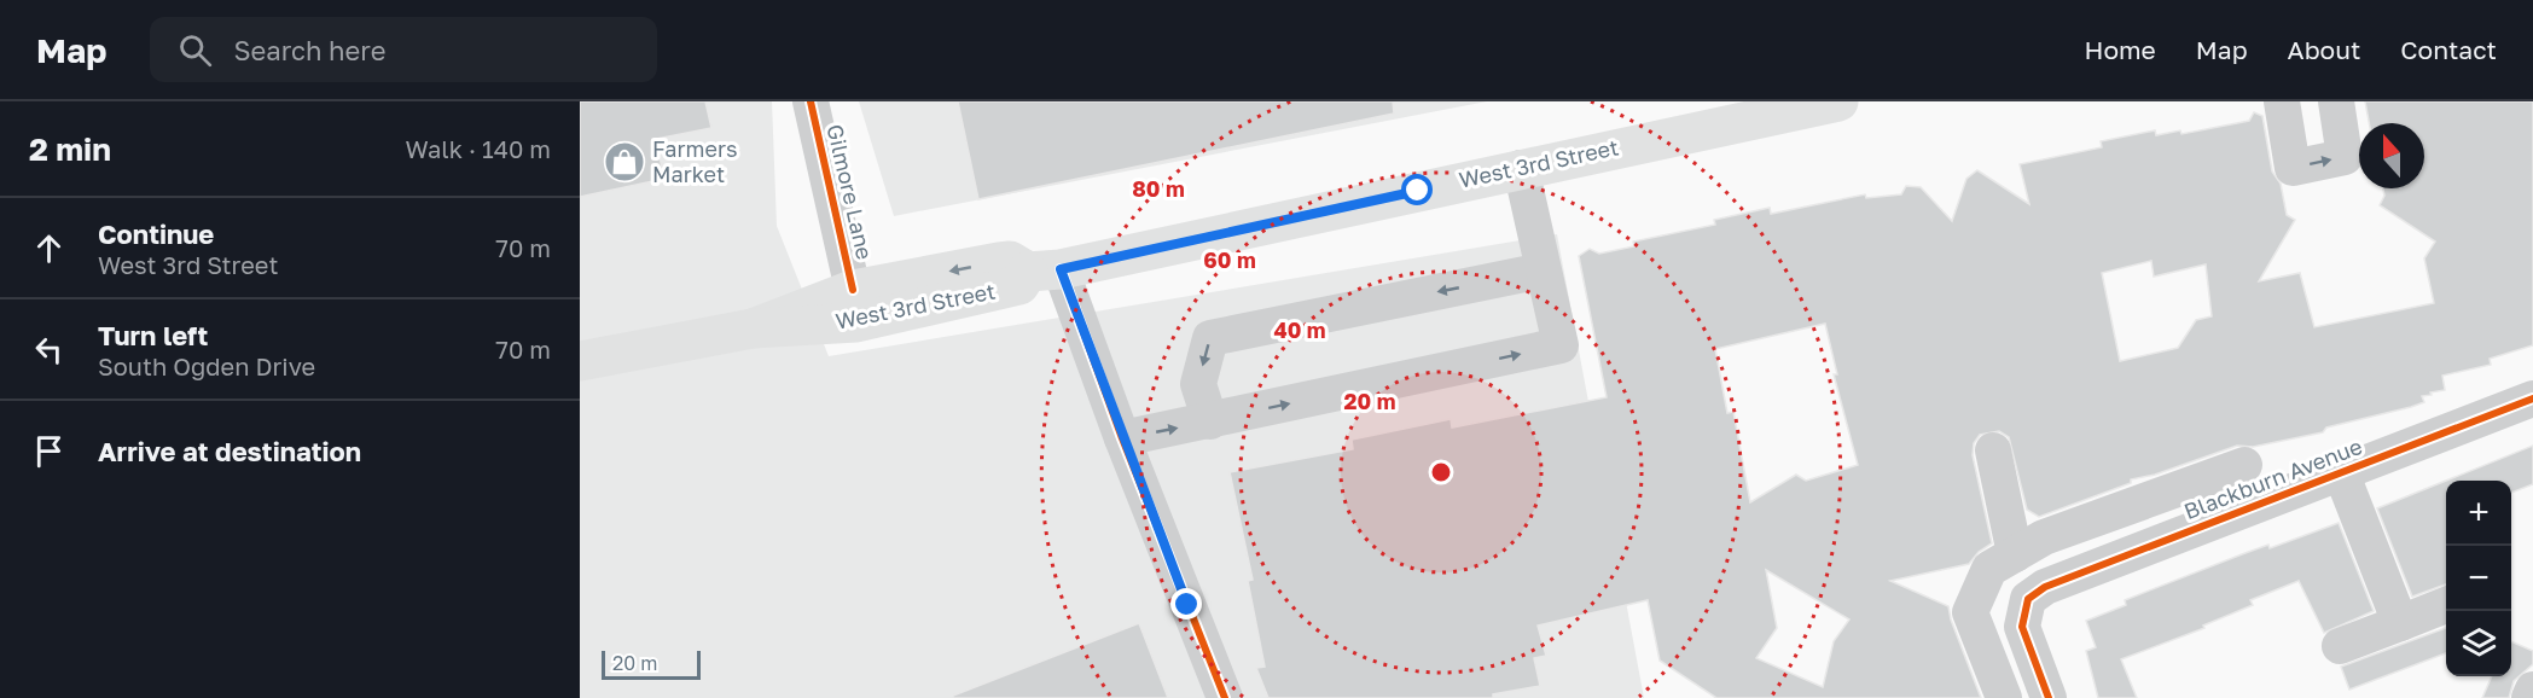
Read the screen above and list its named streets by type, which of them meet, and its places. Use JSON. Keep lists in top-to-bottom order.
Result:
{
  "streets": {
    "main road": ["West 3rd Street"],
    "street": ["Gilmore Lane", "Blackburn Avenue"]
  },
  "crossings": [
    ["West 3rd Street", "Gilmore Lane"]
  ],
  "places": {
    "shop": ["Farmers Market"]
  },
  "scale_bar": "20 m",
  "north": "top",
  "page": {
    "header": "Map",
    "search": "Search here",
    "nav": [
      "Home",
      "Map",
      "About",
      "Contact"
    ],
    "heading": ["2 min", "Walk · 140 m"],
    "list": [
      ["Continue", "West 3rd Street", "70 m"],
      ["Turn left", "South Ogden Drive", "70 m"],
      "Arrive at destination"
    ],
    "map_buttons": ["+", "−"],
    "scale": "20 m"
  },
  "rings": [
    "80 m",
    "60 m",
    "40 m",
    "20 m"
  ]
}
